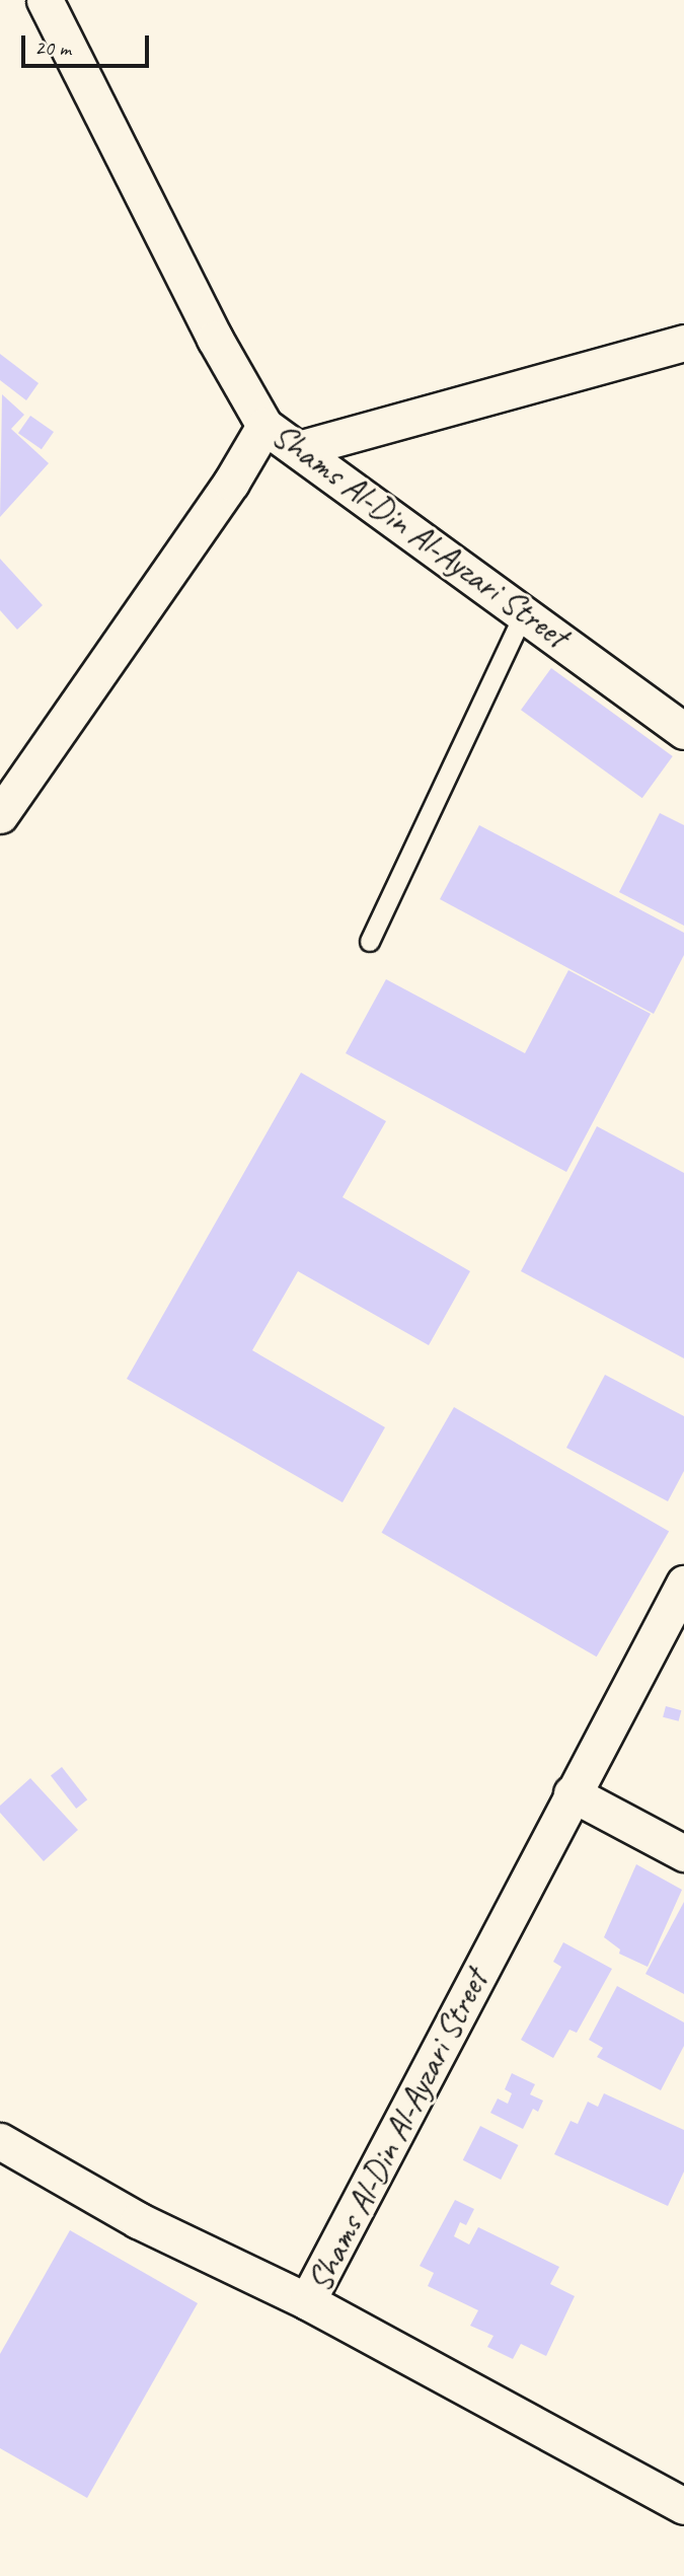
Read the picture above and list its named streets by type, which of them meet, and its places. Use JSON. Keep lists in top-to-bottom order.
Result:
{
  "streets": {
    "street": ["Shams Al-Din Al-Ayzari Street"]
  },
  "scale_bar": "20 m"
}
